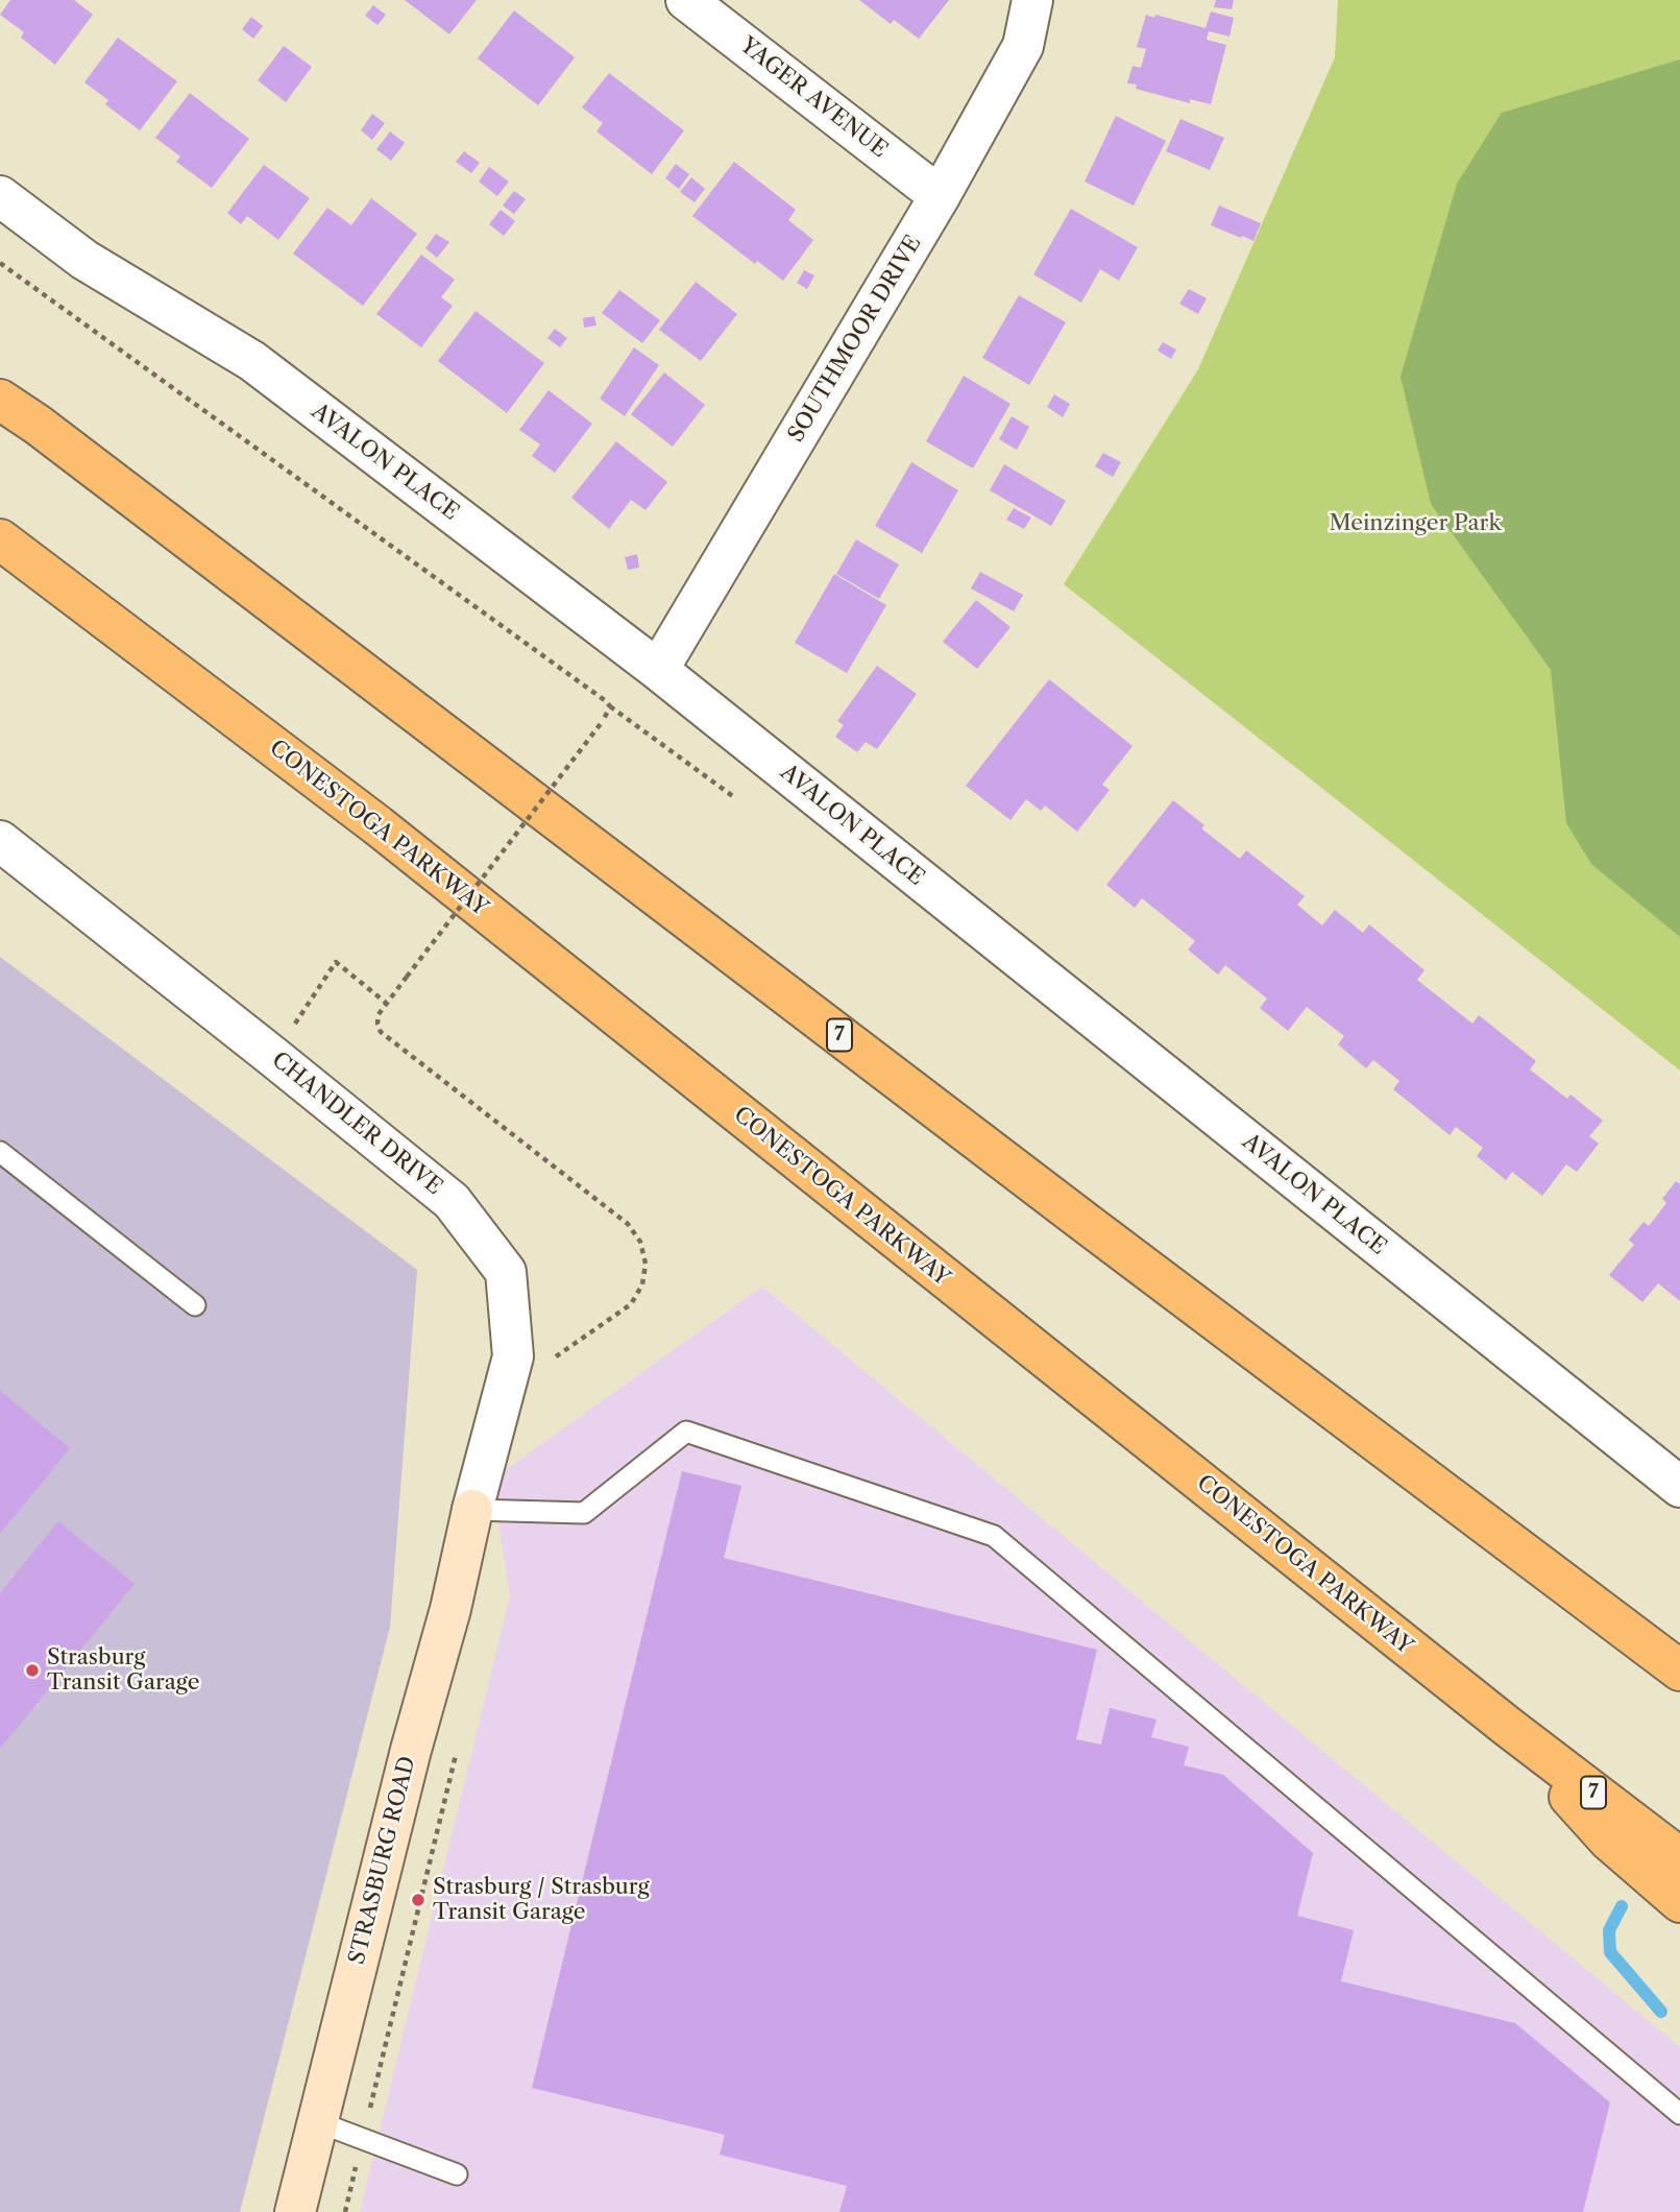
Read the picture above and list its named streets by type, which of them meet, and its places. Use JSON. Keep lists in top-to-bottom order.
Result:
{
  "streets": {
    "highway": ["CONESTOGA PARKWAY", "7"],
    "street": [
      "YAGER AVENUE",
      "SOUTHMOOR DRIVE",
      "AVALON PLACE",
      "CHANDLER DRIVE",
      "STRASBURG ROAD"
    ]
  },
  "crossings": [
    ["YAGER AVENUE", "SOUTHMOOR DRIVE"],
    ["SOUTHMOOR DRIVE", "AVALON PLACE"],
    ["CHANDLER DRIVE", "STRASBURG ROAD"]
  ],
  "parks": ["Meinzinger Park"],
  "places": ["Strasburg Transit Garage", "Strasburg / Strasburg Transit Garage"]
}
